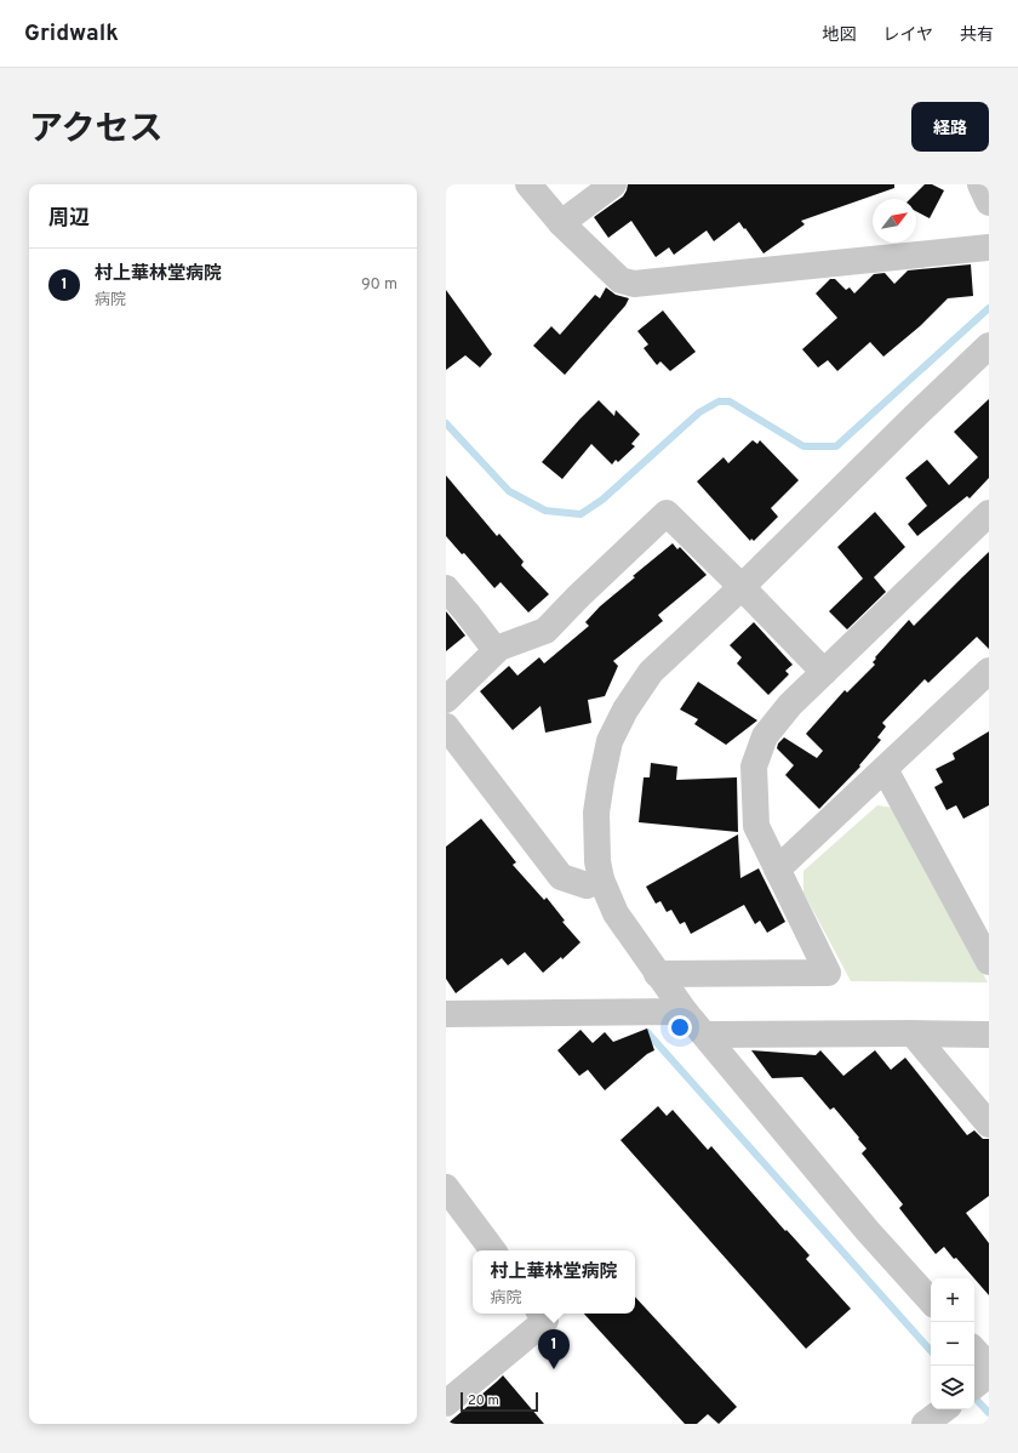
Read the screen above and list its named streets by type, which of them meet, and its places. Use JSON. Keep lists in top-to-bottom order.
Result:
{
  "scale_bar": "20 m",
  "north": "top right",
  "page": {
    "header": "Gridwalk",
    "nav": ["地図", "レイヤ", "共有"],
    "title": "アクセス",
    "buttons": "経路",
    "heading": "周辺",
    "list": [
      {
        "mark": "1",
        "name": "村上華林堂病院",
        "note": "病院",
        "value": "90 m"
      }
    ],
    "popup": ["村上華林堂病院", "病院"],
    "map_buttons": ["+", "−"],
    "pins": "1",
    "scale": "20 m"
  }
}
